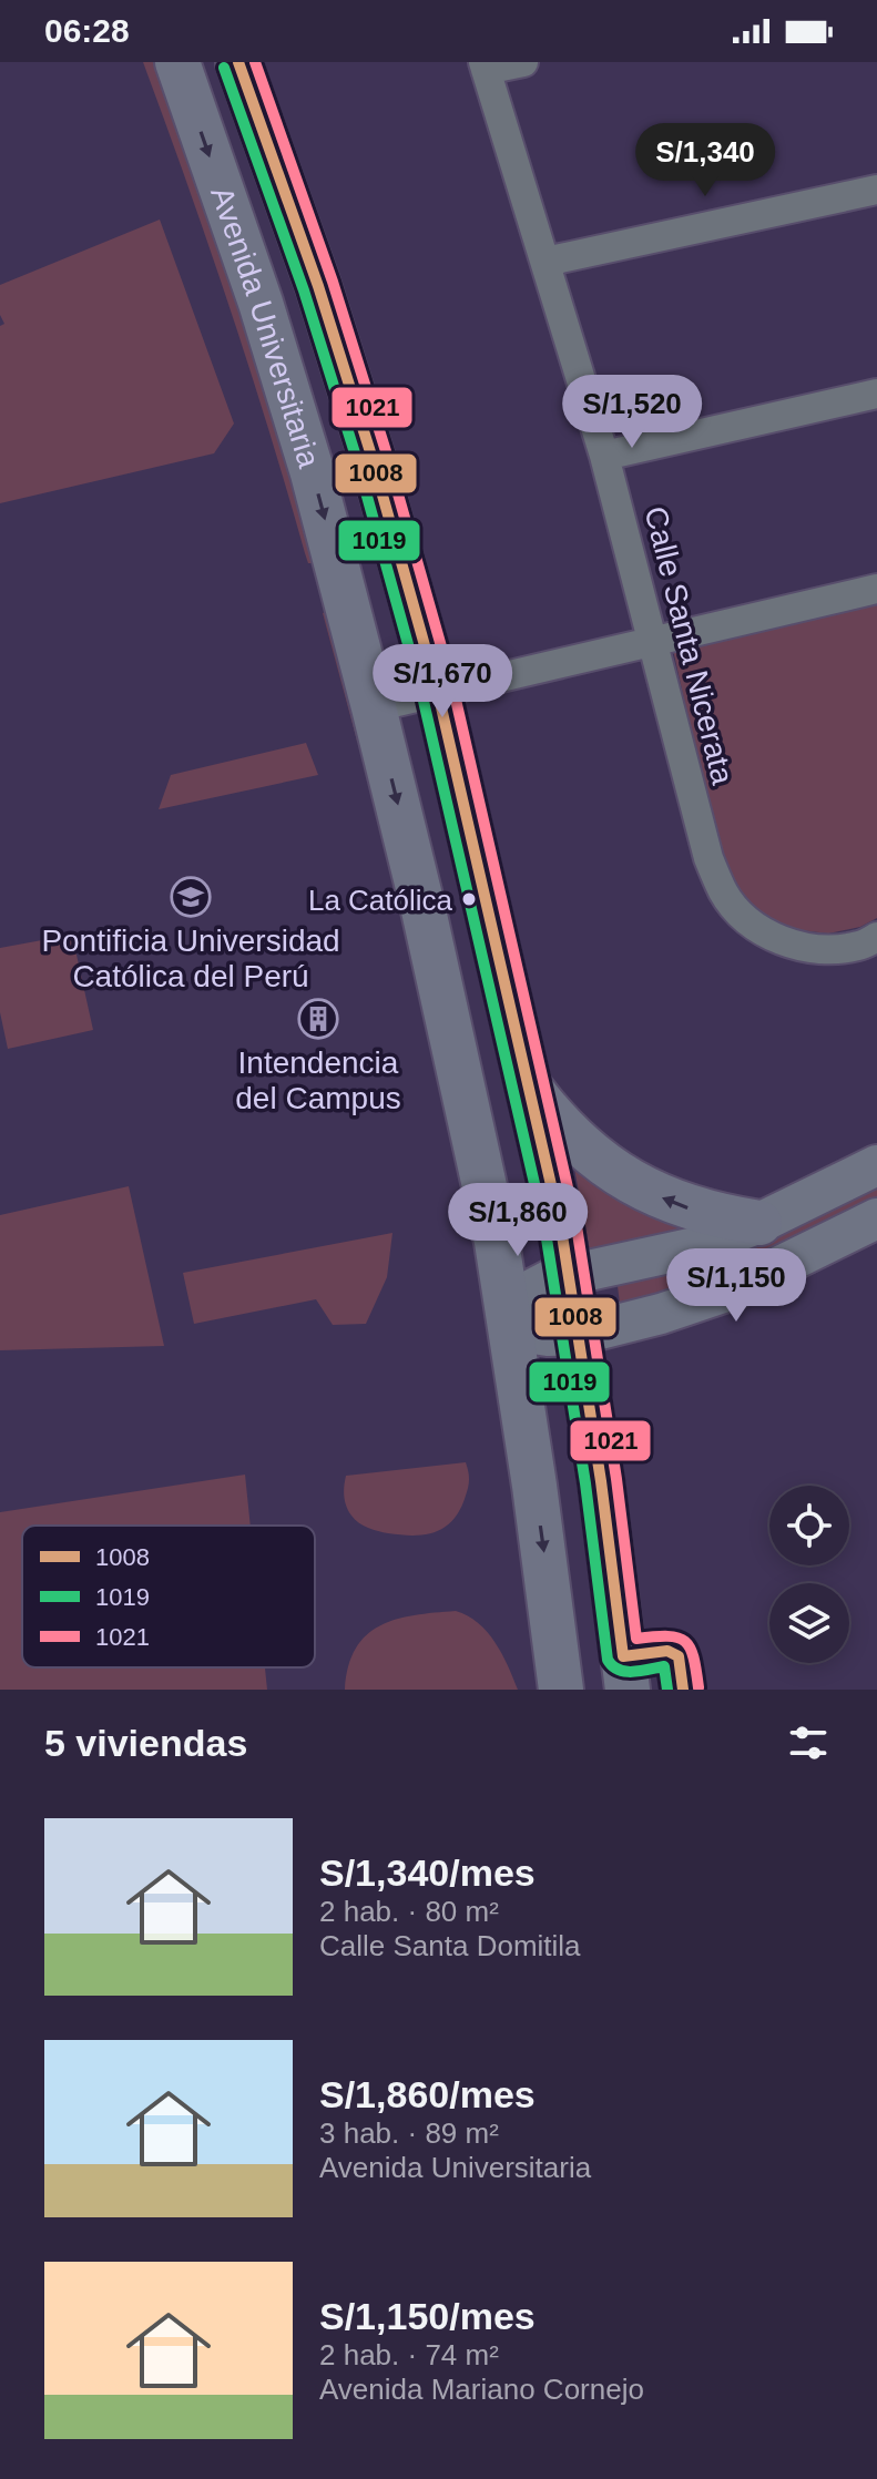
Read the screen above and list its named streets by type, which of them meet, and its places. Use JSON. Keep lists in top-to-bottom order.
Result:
{
  "streets": {
    "main road": ["Avenida Universitaria"],
    "street": ["Calle Santa Nicerata"]
  },
  "places": {
    "school or university": ["Pontificia Universidad Católica del Perú"],
    "other": ["La Católica"],
    "building": ["Intendencia del Campus"]
  },
  "lines": ["transit line 1008", "transit line 1021", "transit line 1019"],
  "legend": ["1008", "1019", "1021"],
  "page": {
    "status": "06:28",
    "price": [
      "S/1,340",
      "S/1,520",
      "S/1,670",
      "S/1,860",
      "S/1,150"
    ],
    "heading": "5 viviendas",
    "list": [
      {
        "name": "S/1,340/mes",
        "note": "2 hab. · 80 m² · Calle Santa Domitila"
      },
      {
        "name": "S/1,860/mes",
        "note": "3 hab. · 89 m² · Avenida Universitaria"
      },
      {
        "name": "S/1,150/mes",
        "note": "2 hab. · 74 m² · Avenida Mariano Cornejo"
      }
    ]
  }
}
